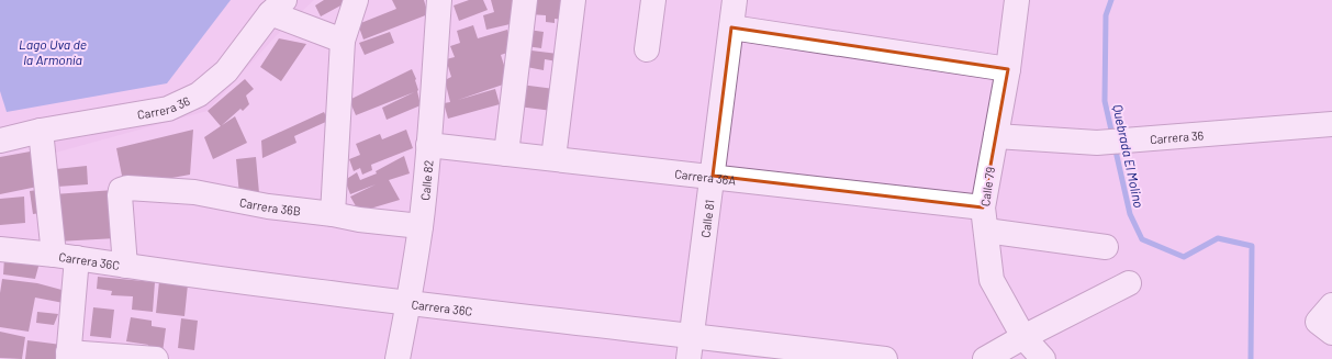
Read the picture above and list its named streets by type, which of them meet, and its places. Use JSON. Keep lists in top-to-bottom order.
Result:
{
  "streets": {
    "street": [
      "Carrera 36",
      "Carrera 36A",
      "Calle 82",
      "Calle 79",
      "Carrera 36B",
      "Calle 81",
      "Carrera 36C"
    ]
  },
  "crossings": [
    ["Carrera 36", "Calle 79"],
    ["Carrera 36A", "Calle 82"],
    ["Carrera 36A", "Calle 79"],
    ["Carrera 36A", "Calle 81"],
    ["Calle 82", "Carrera 36B"],
    ["Calle 82", "Carrera 36C"],
    ["Carrera 36B", "Carrera 36C"],
    ["Calle 81", "Carrera 36C"]
  ],
  "water": ["Lago Uva de la Armonía", "Quebrada El Molino"]
}
